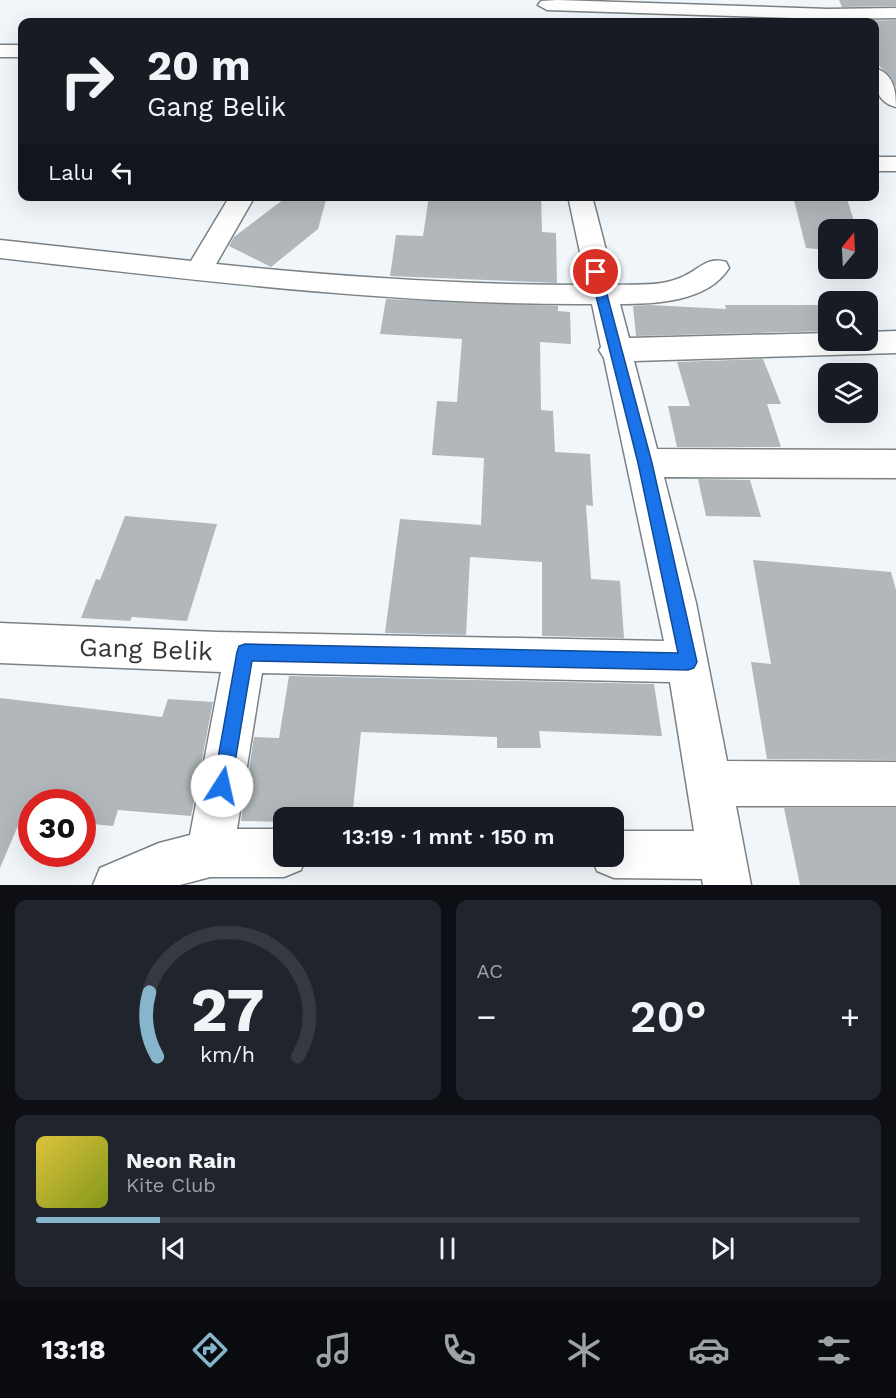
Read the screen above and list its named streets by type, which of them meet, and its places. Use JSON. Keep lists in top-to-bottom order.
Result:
{
  "streets": {
    "street": ["Gang Belik"]
  },
  "north": "top",
  "page": {
    "turn": ["20 m", "Gang Belik"],
    "then": "Lalu",
    "limit": "30",
    "trip": "13:19 · 1 mnt · 150 m",
    "tile": "AC",
    "heat": ["−", "20°", "+"],
    "song": ["Neon Rain", "Kite Club"],
    "tabs": "13:18",
    "gauge": ["27", "km/h"]
  }
}
